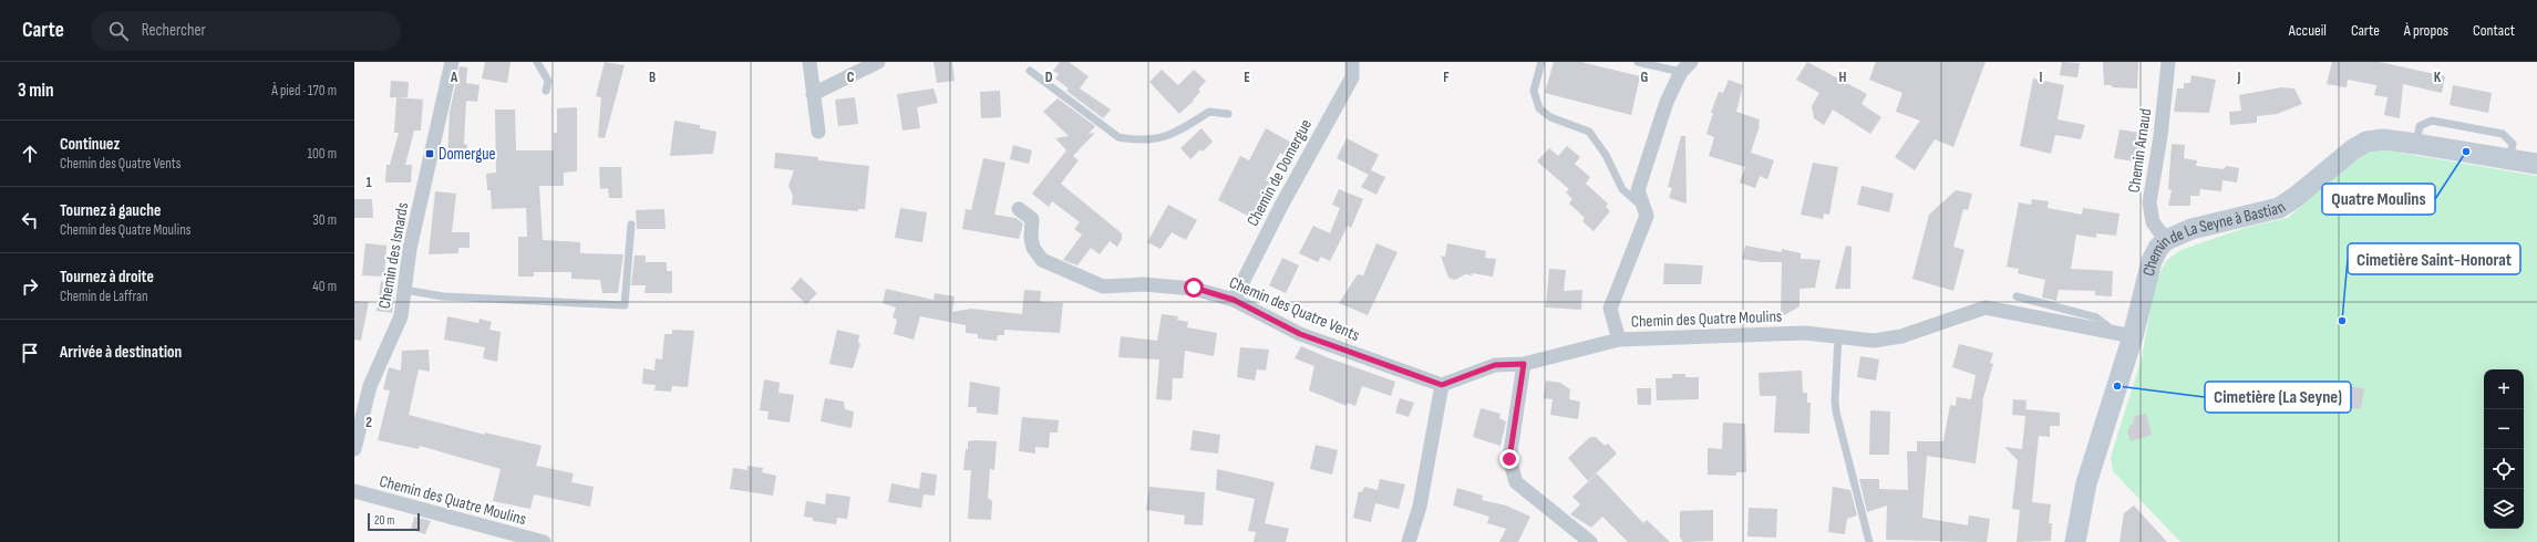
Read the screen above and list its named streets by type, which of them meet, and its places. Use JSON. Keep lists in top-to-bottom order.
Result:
{
  "streets": {
    "street": [
      "Chemin Arnaud",
      "Chemin de Domergue",
      "Chemin de La Seyne à Bastian",
      "Chemin des Isnards",
      "Chemin des Quatre Vents",
      "Chemin des Quatre Moulins"
    ]
  },
  "crossings": [
    ["Chemin Arnaud", "Chemin de La Seyne à Bastian"],
    ["Chemin de Domergue", "Chemin des Quatre Vents"],
    ["Chemin de La Seyne à Bastian", "Chemin des Quatre Moulins"],
    ["Chemin des Quatre Vents", "Chemin des Quatre Moulins"]
  ],
  "places": {
    "other": ["Quatre Moulins", "Cimetière Saint-Honorat", "Cimetière (La Seyne)"],
    "transit": ["Domergue"]
  },
  "scale_bar": "20 m",
  "page": {
    "header": "Carte",
    "search": "Rechercher",
    "nav": [
      "Accueil",
      "Carte",
      "À propos",
      "Contact"
    ],
    "heading": ["3 min", "À pied · 170 m"],
    "list": [
      ["Continuez", "Chemin des Quatre Vents", "100 m"],
      ["Tournez à gauche", "Chemin des Quatre Moulins", "30 m"],
      ["Tournez à droite", "Chemin de Laffran", "40 m"],
      "Arrivée à destination"
    ],
    "map_buttons": ["+", "−"],
    "scale": "20 m"
  },
  "grid": {
    "columns": [
      "A",
      "B",
      "C",
      "D",
      "E",
      "F",
      "G",
      "H",
      "I",
      "J",
      "K"
    ],
    "rows": ["1", "2"]
  }
}
